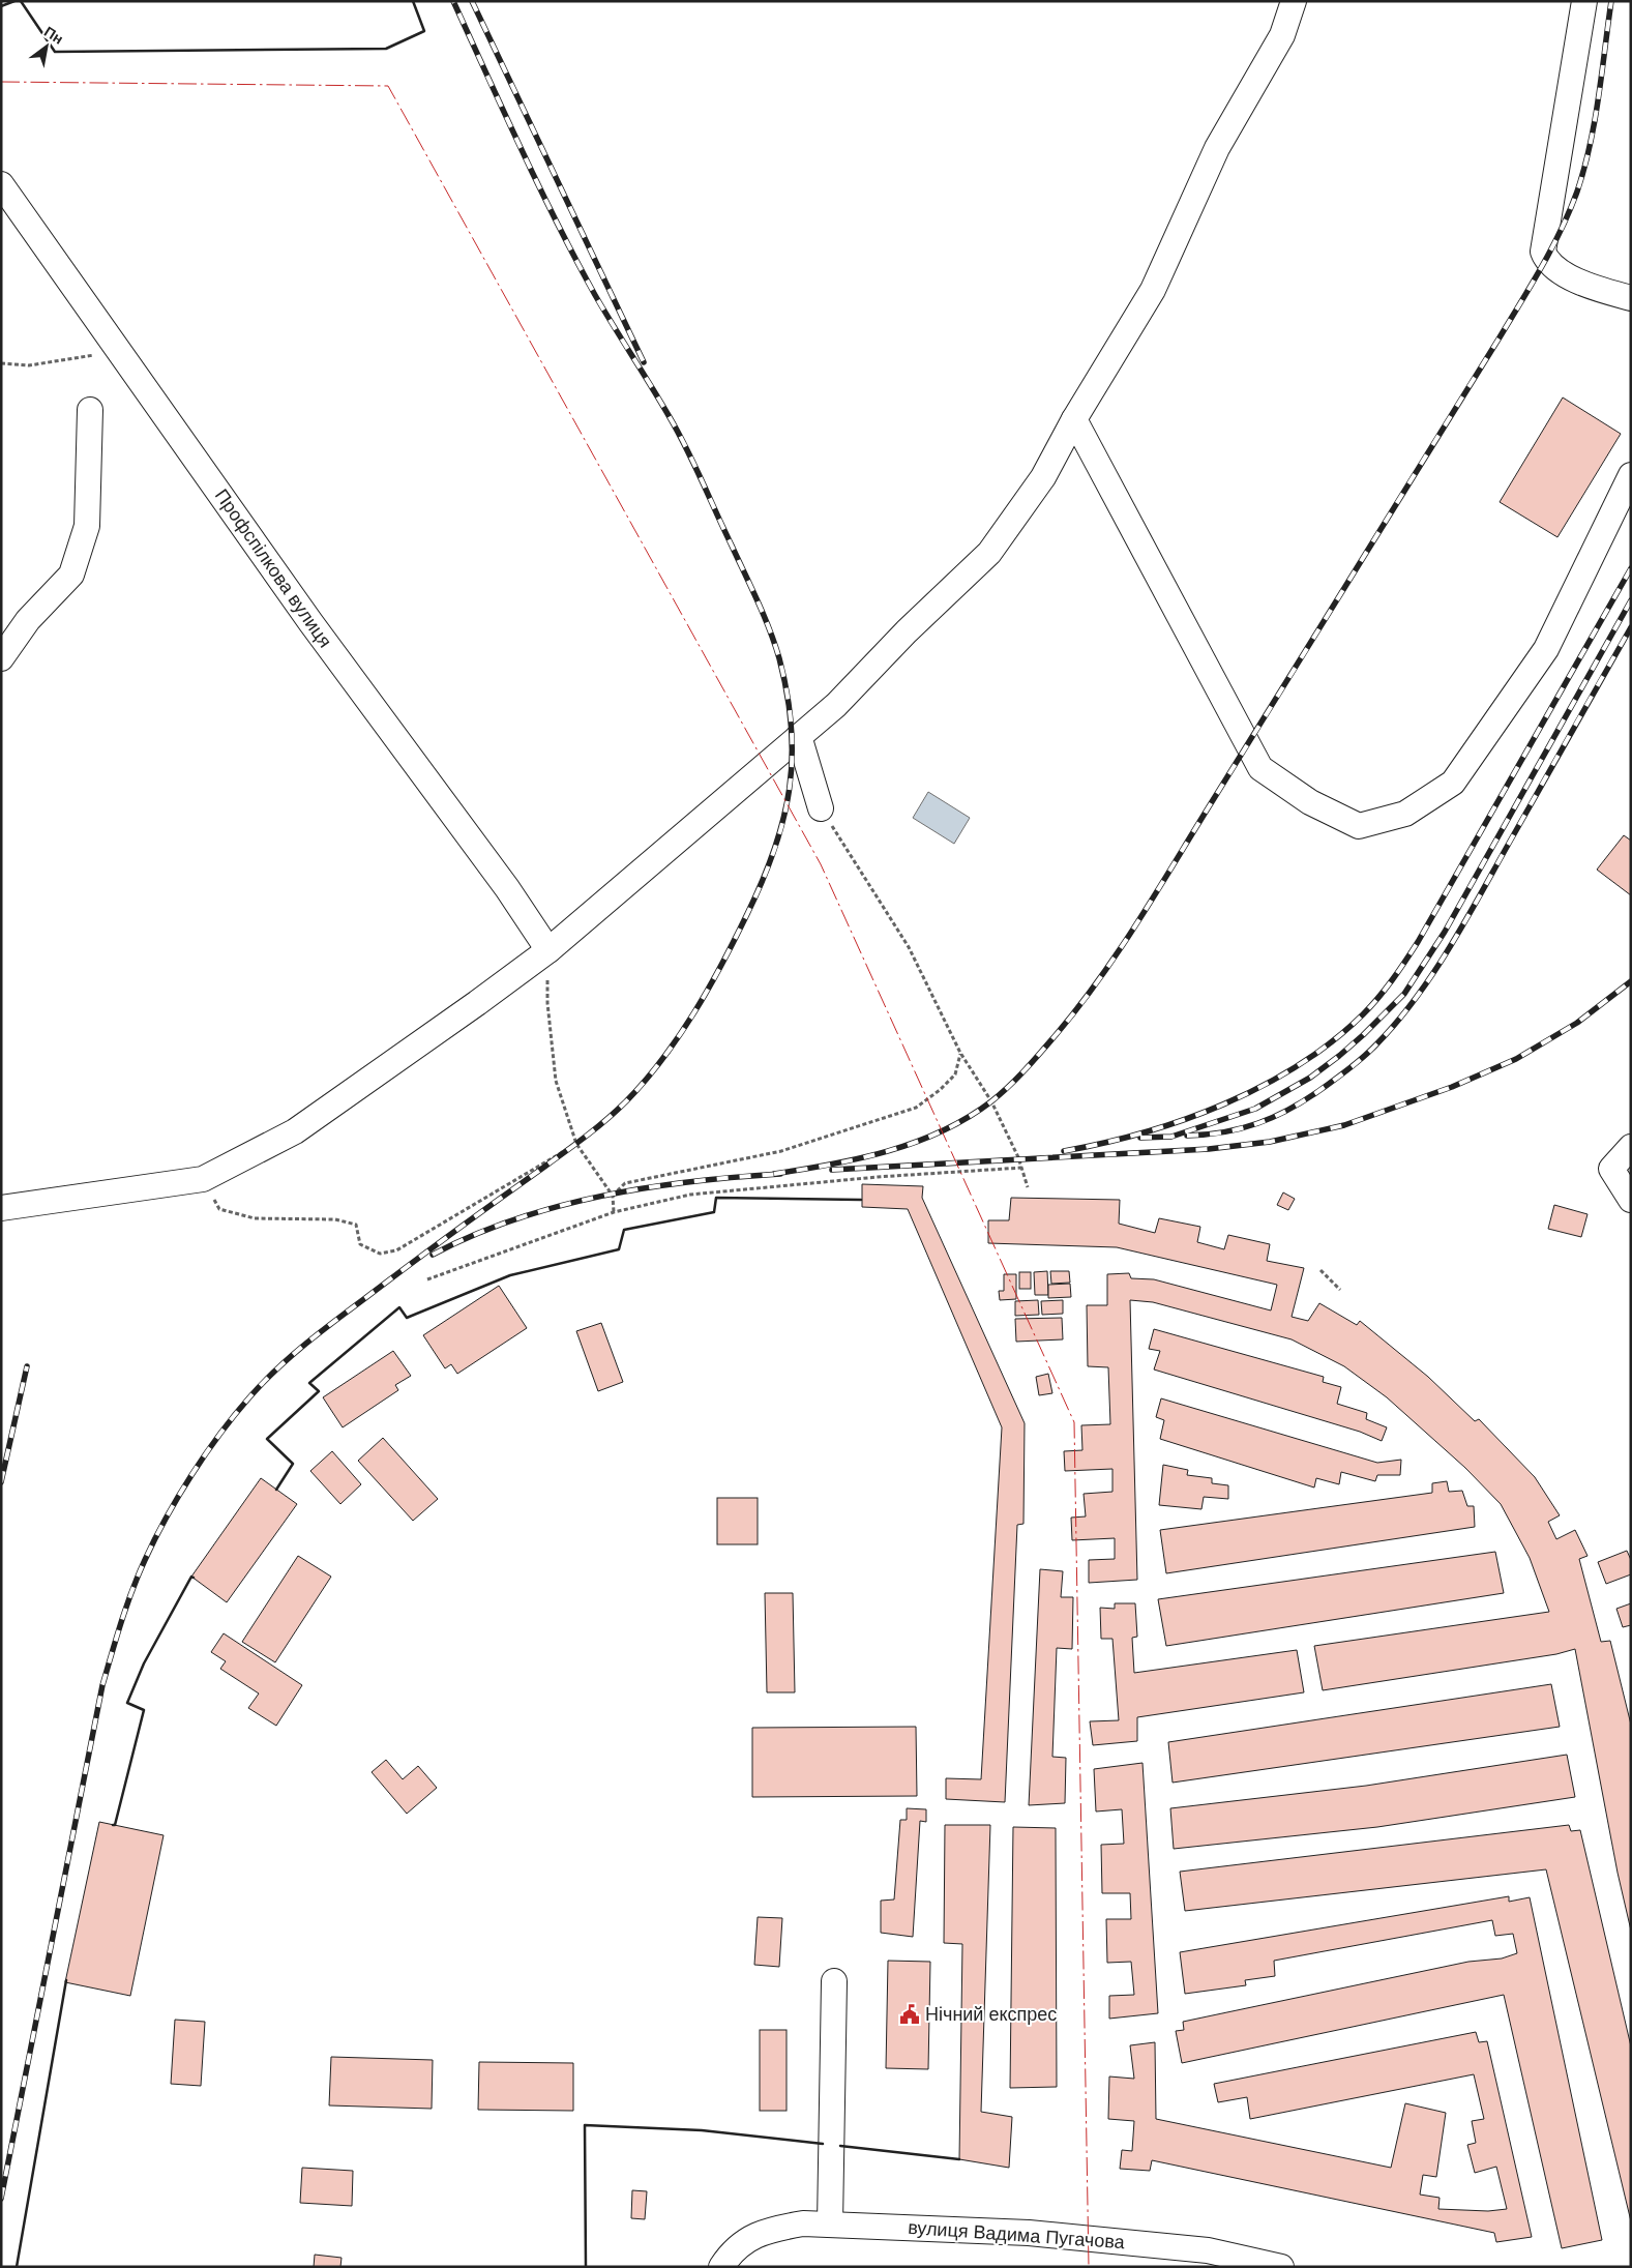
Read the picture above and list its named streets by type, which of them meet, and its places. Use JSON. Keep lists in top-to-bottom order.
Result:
{
  "streets": {
    "street": ["Профспілкова вулиця", "вулиця Вадима Пугачова"]
  },
  "places": {
    "public building": ["Нічний експрес"]
  },
  "north": "top right"
}
